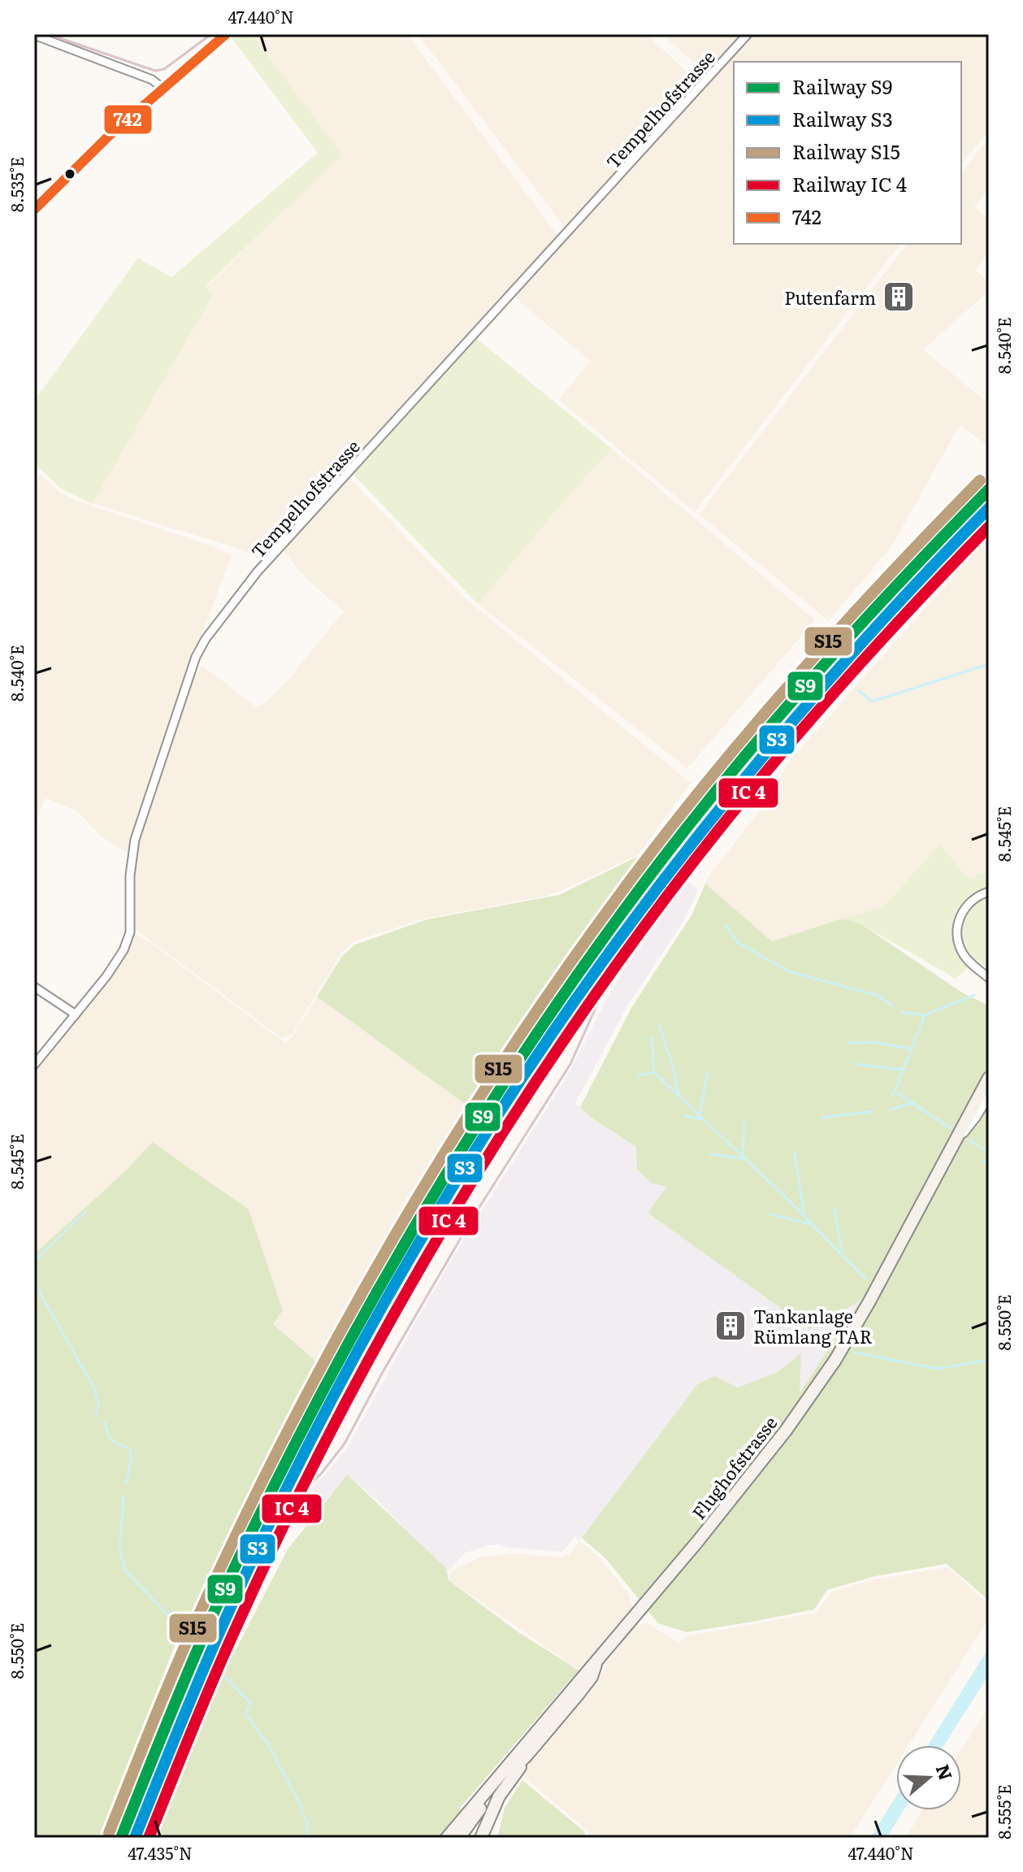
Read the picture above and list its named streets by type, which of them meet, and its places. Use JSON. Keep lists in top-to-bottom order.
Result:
{
  "streets": {
    "main road": ["Flughofstrasse"],
    "street": ["Tempelhofstrasse"]
  },
  "places": {
    "building": ["Putenfarm", "Tankanlage Rümlang TAR"]
  },
  "lines": [
    "transit line 742",
    "rail line S15",
    "rail line S9",
    "rail line S3"
  ],
  "legend": [
    "Railway S9",
    "Railway S3",
    "Railway S15",
    "Railway IC 4",
    "742"
  ],
  "north": "right",
  "coordinates": [
    "47.440°N",
    "8.535°E",
    "8.540°E",
    "8.545°E",
    "8.550°E",
    "8.555°E",
    "47.435°N"
  ]
}
